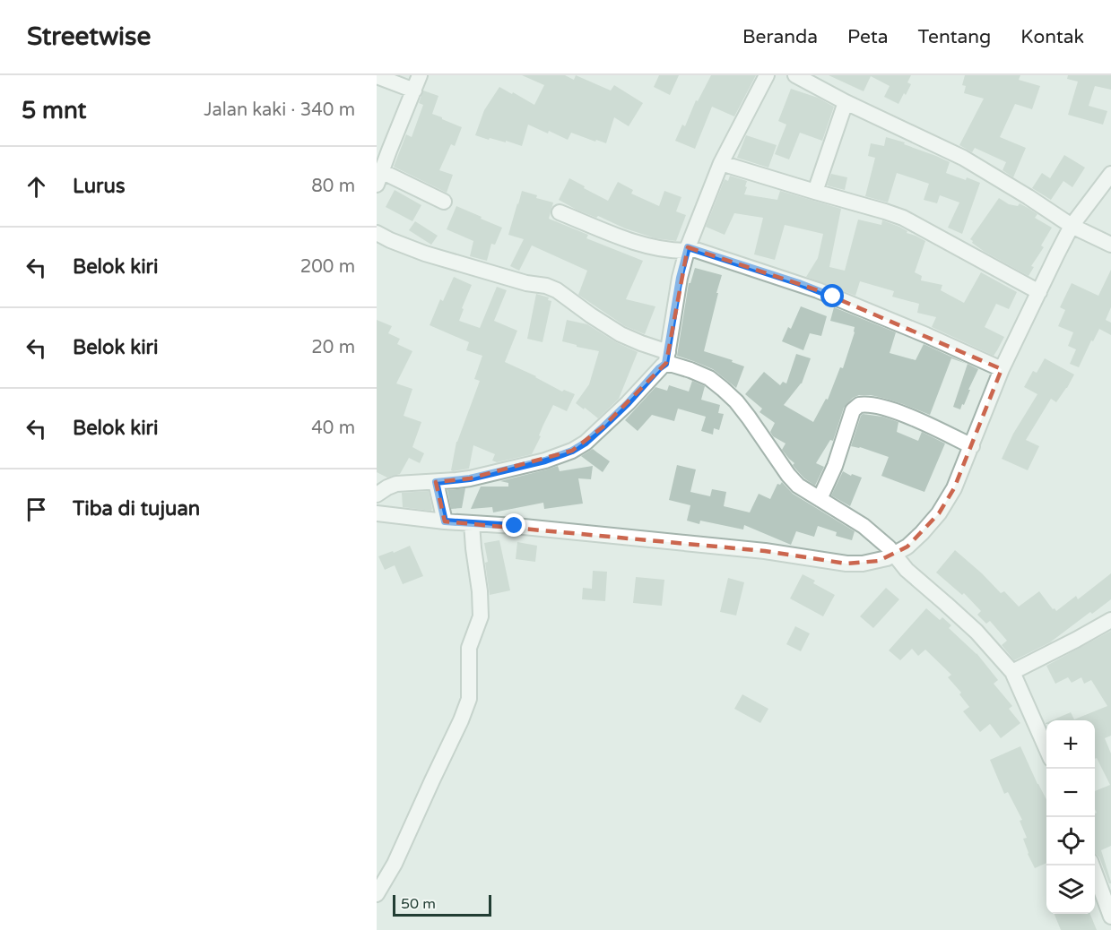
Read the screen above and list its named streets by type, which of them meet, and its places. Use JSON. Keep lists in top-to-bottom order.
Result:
{
  "scale_bar": "50 m",
  "page": {
    "header": "Streetwise",
    "nav": [
      "Beranda",
      "Peta",
      "Tentang",
      "Kontak"
    ],
    "heading": ["5 mnt", "Jalan kaki · 340 m"],
    "list": [
      ["Lurus", "80 m"],
      ["Belok kiri", "200 m"],
      ["Belok kiri", "20 m"],
      ["Belok kiri", "40 m"],
      "Tiba di tujuan"
    ],
    "map_buttons": ["+", "−"],
    "scale": "50 m"
  }
}
